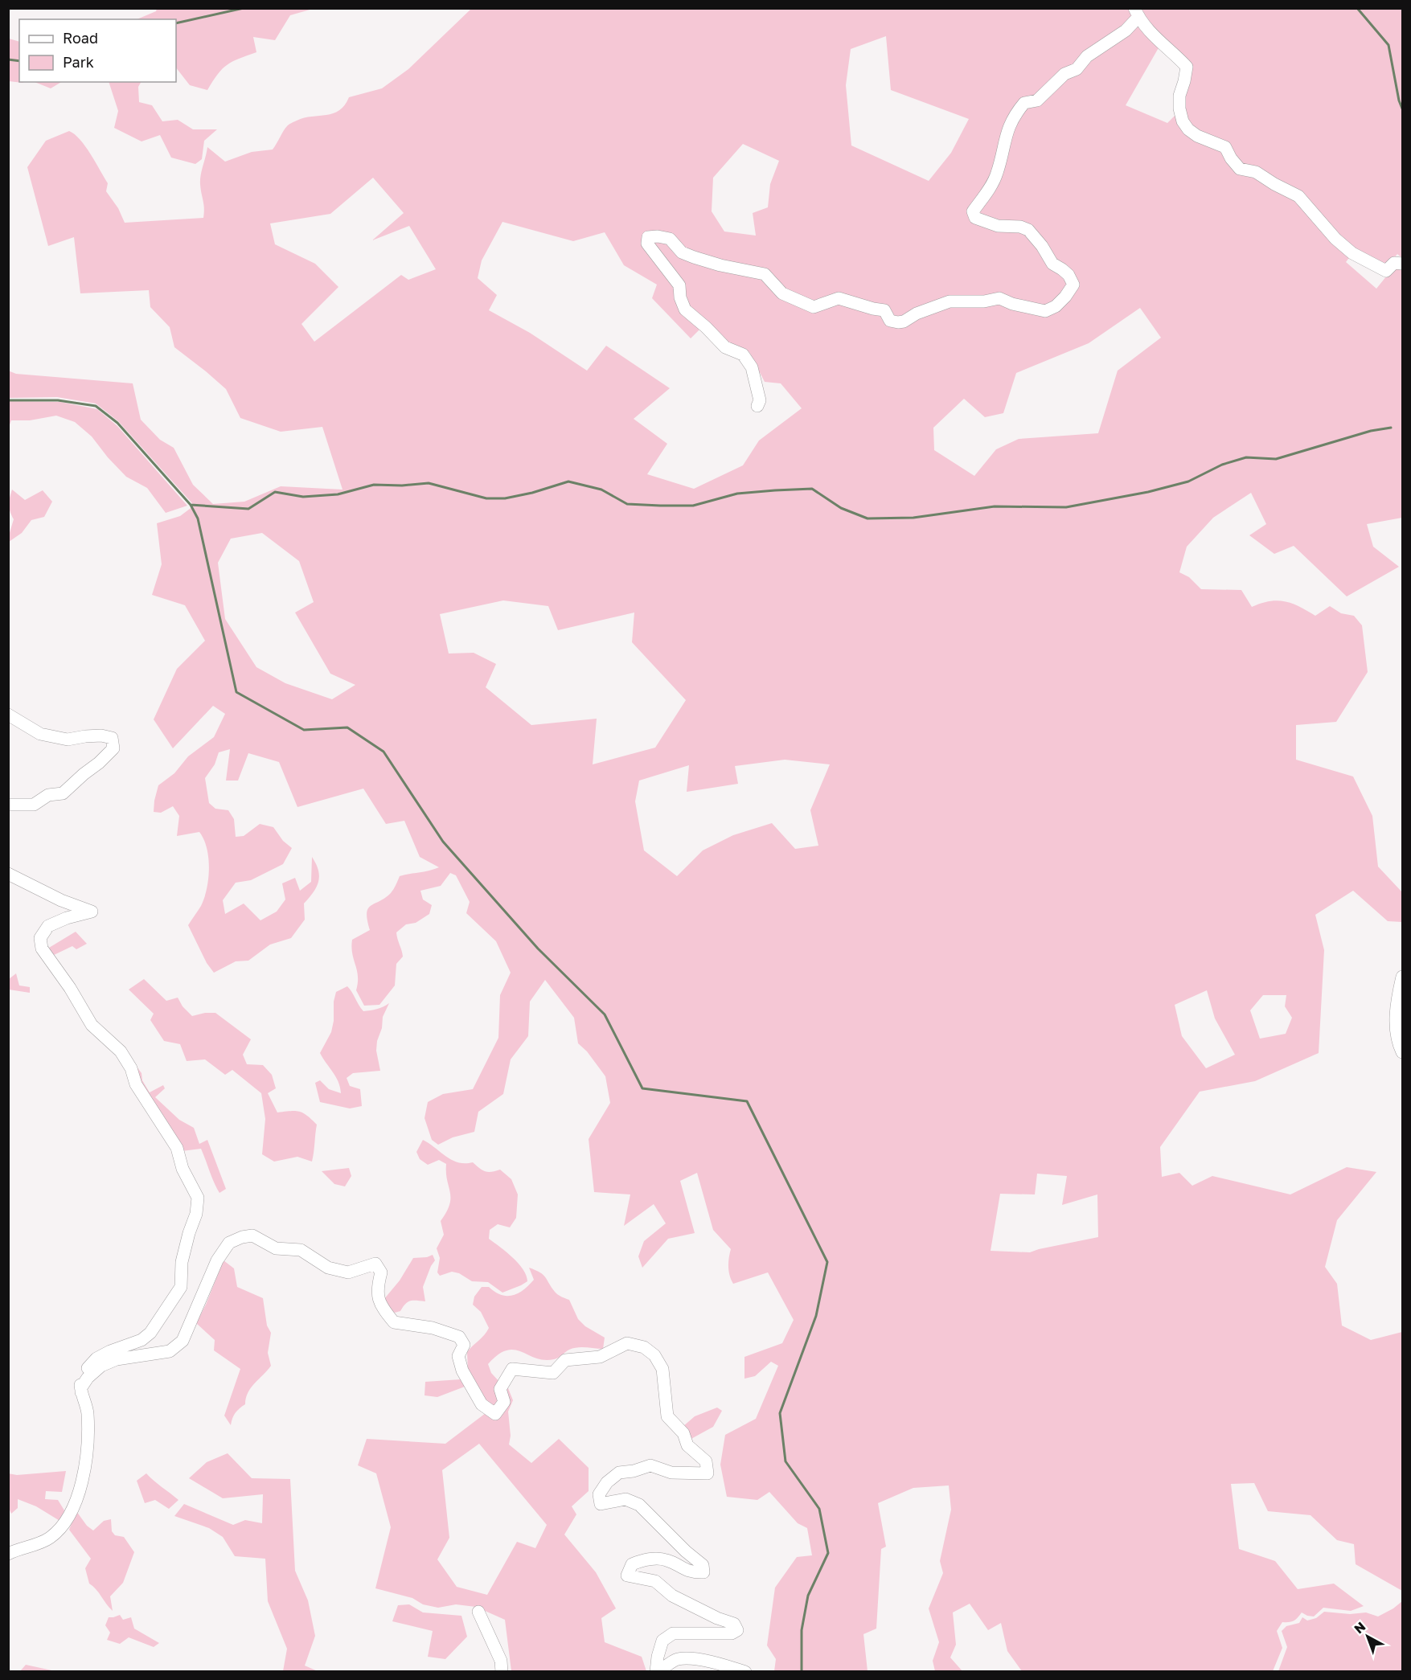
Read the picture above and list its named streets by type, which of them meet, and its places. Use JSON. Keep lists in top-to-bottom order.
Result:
{
  "legend": ["Road", "Park"],
  "north": "top left"
}
